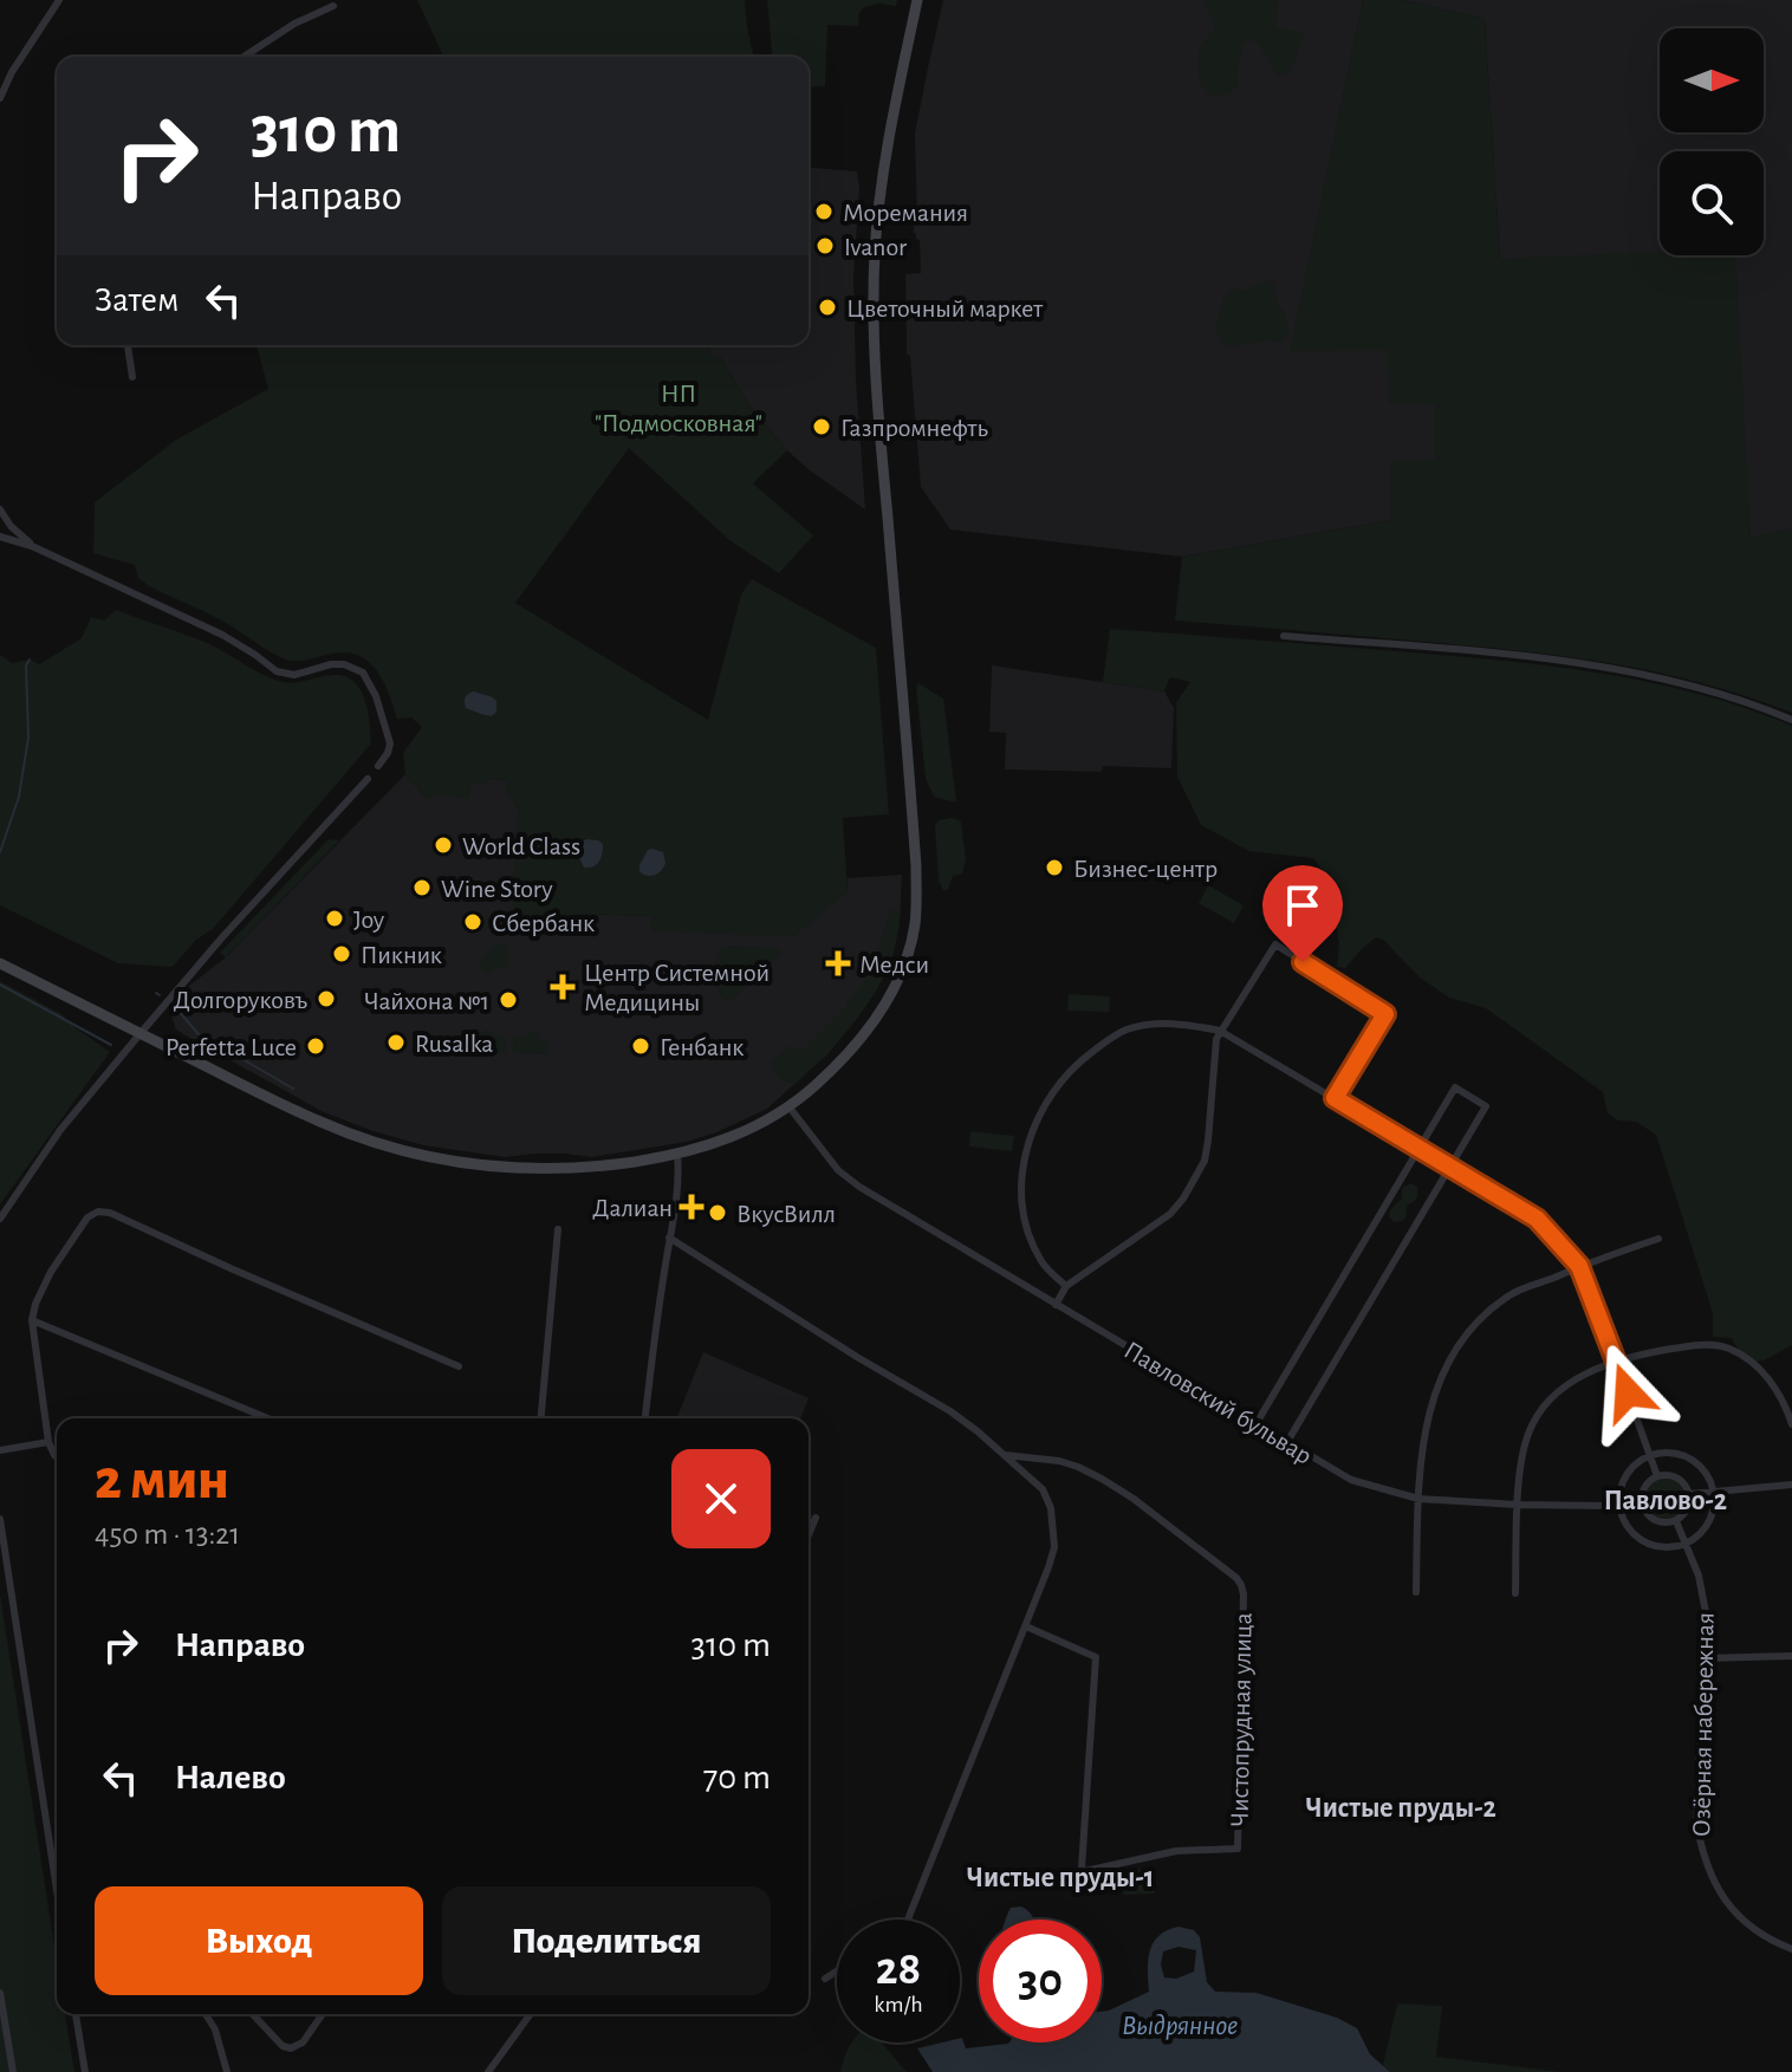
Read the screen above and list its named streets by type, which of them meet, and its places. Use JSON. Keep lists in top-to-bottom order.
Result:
{
  "streets": {
    "street": ["Павловский бульвар", "Чистопрудная улица", "Озёрная набережная"]
  },
  "crossings": [
    ["Павловский бульвар", "Озёрная набережная"]
  ],
  "districts": ["Павлово-2", "Чистые пруды-2", "Чистые пруды-1"],
  "water": ["Выдрянное"],
  "parks": ["НП \"Подмосковная\""],
  "places": {
    "other": [
      "Моремания",
      "Ivanor",
      "Цветочный маркет",
      "Газпромнефть",
      "World Class",
      "Бизнес-центр",
      "Wine Story",
      "Joy",
      "Сбербанк",
      "Пикник",
      "Долгоруковъ",
      "Чайхона №1",
      "Rusalka",
      "Perfetta Luce",
      "Генбанк",
      "ВкусВилл"
    ],
    "health": ["Медси", "Центр Системной Медицины", "Далиан"]
  },
  "north": "right",
  "page": {
    "turn": ["310 m", "Направо"],
    "then": "Затем",
    "heading": ["2 мин", "450 m · 13:21"],
    "list": [
      {
        "name": "Направо",
        "value": "310 m"
      },
      {
        "name": "Налево",
        "value": "70 m"
      }
    ],
    "buttons": ["Выход", "Поделиться"],
    "speed": "28 km/h",
    "limit": "30"
  }
}
